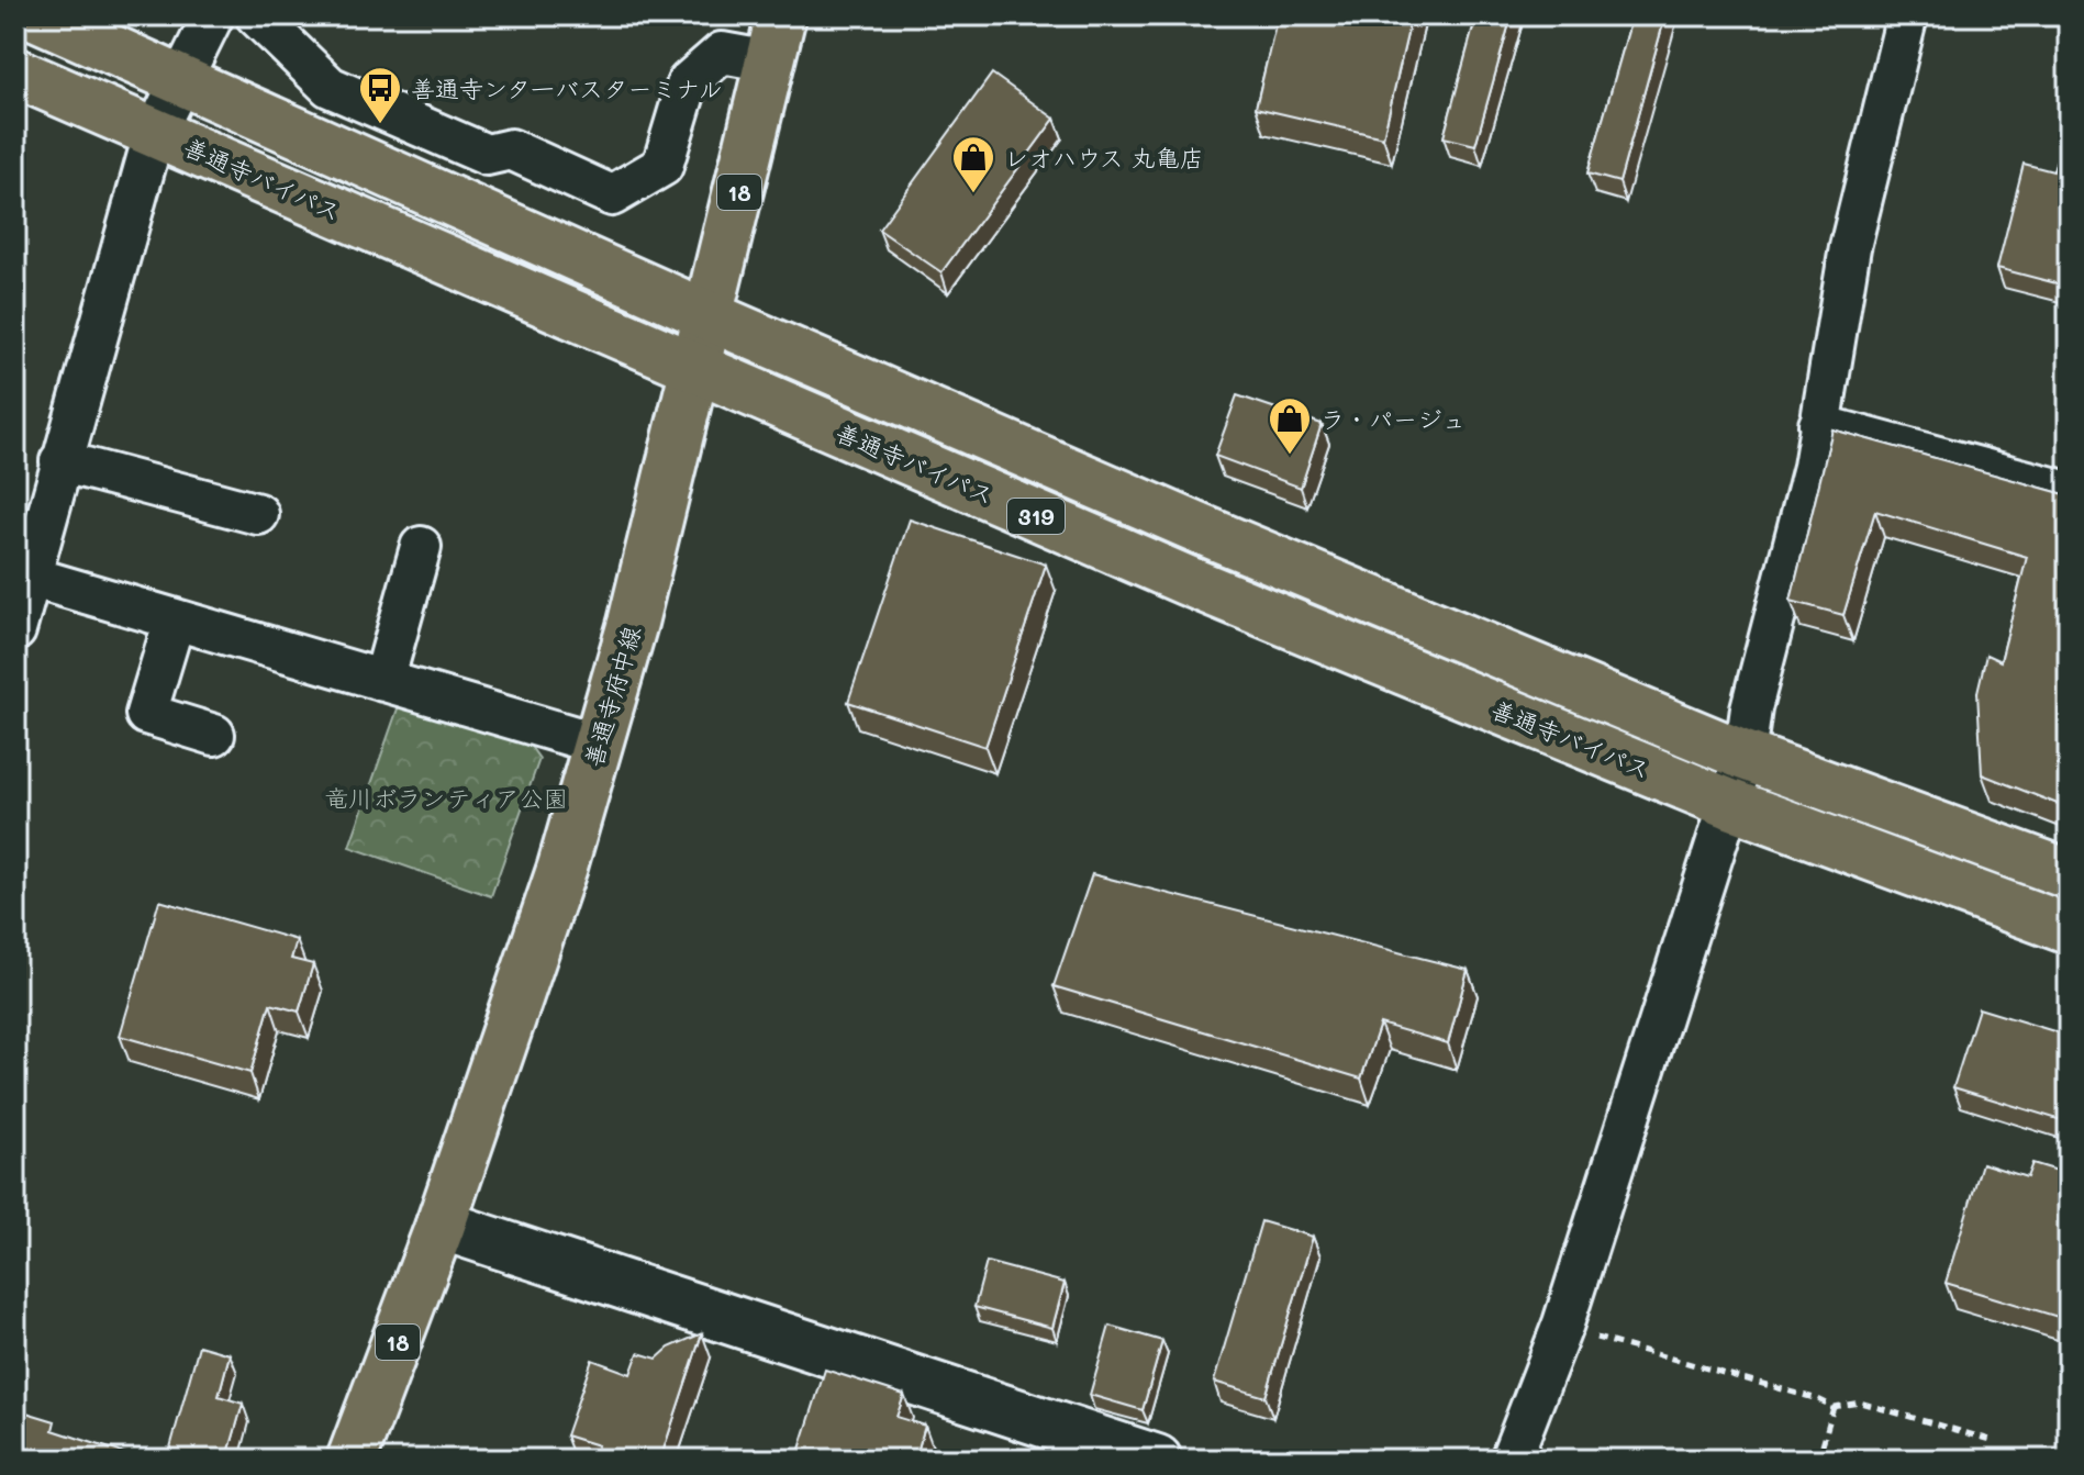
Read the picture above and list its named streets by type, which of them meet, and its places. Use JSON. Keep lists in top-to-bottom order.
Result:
{
  "streets": {
    "main road": [
      "善通寺バイパス",
      "18",
      "319",
      "善通寺府中線"
    ]
  },
  "crossings": [
    ["善通寺バイパス", "善通寺府中線"]
  ],
  "parks": ["竜川ボランティア公園"],
  "places": {
    "bus stop": ["善通寺ンタ一バスターミナル"],
    "shop": ["レオハウス 丸亀店", "ラ・パージュ"]
  }
}
